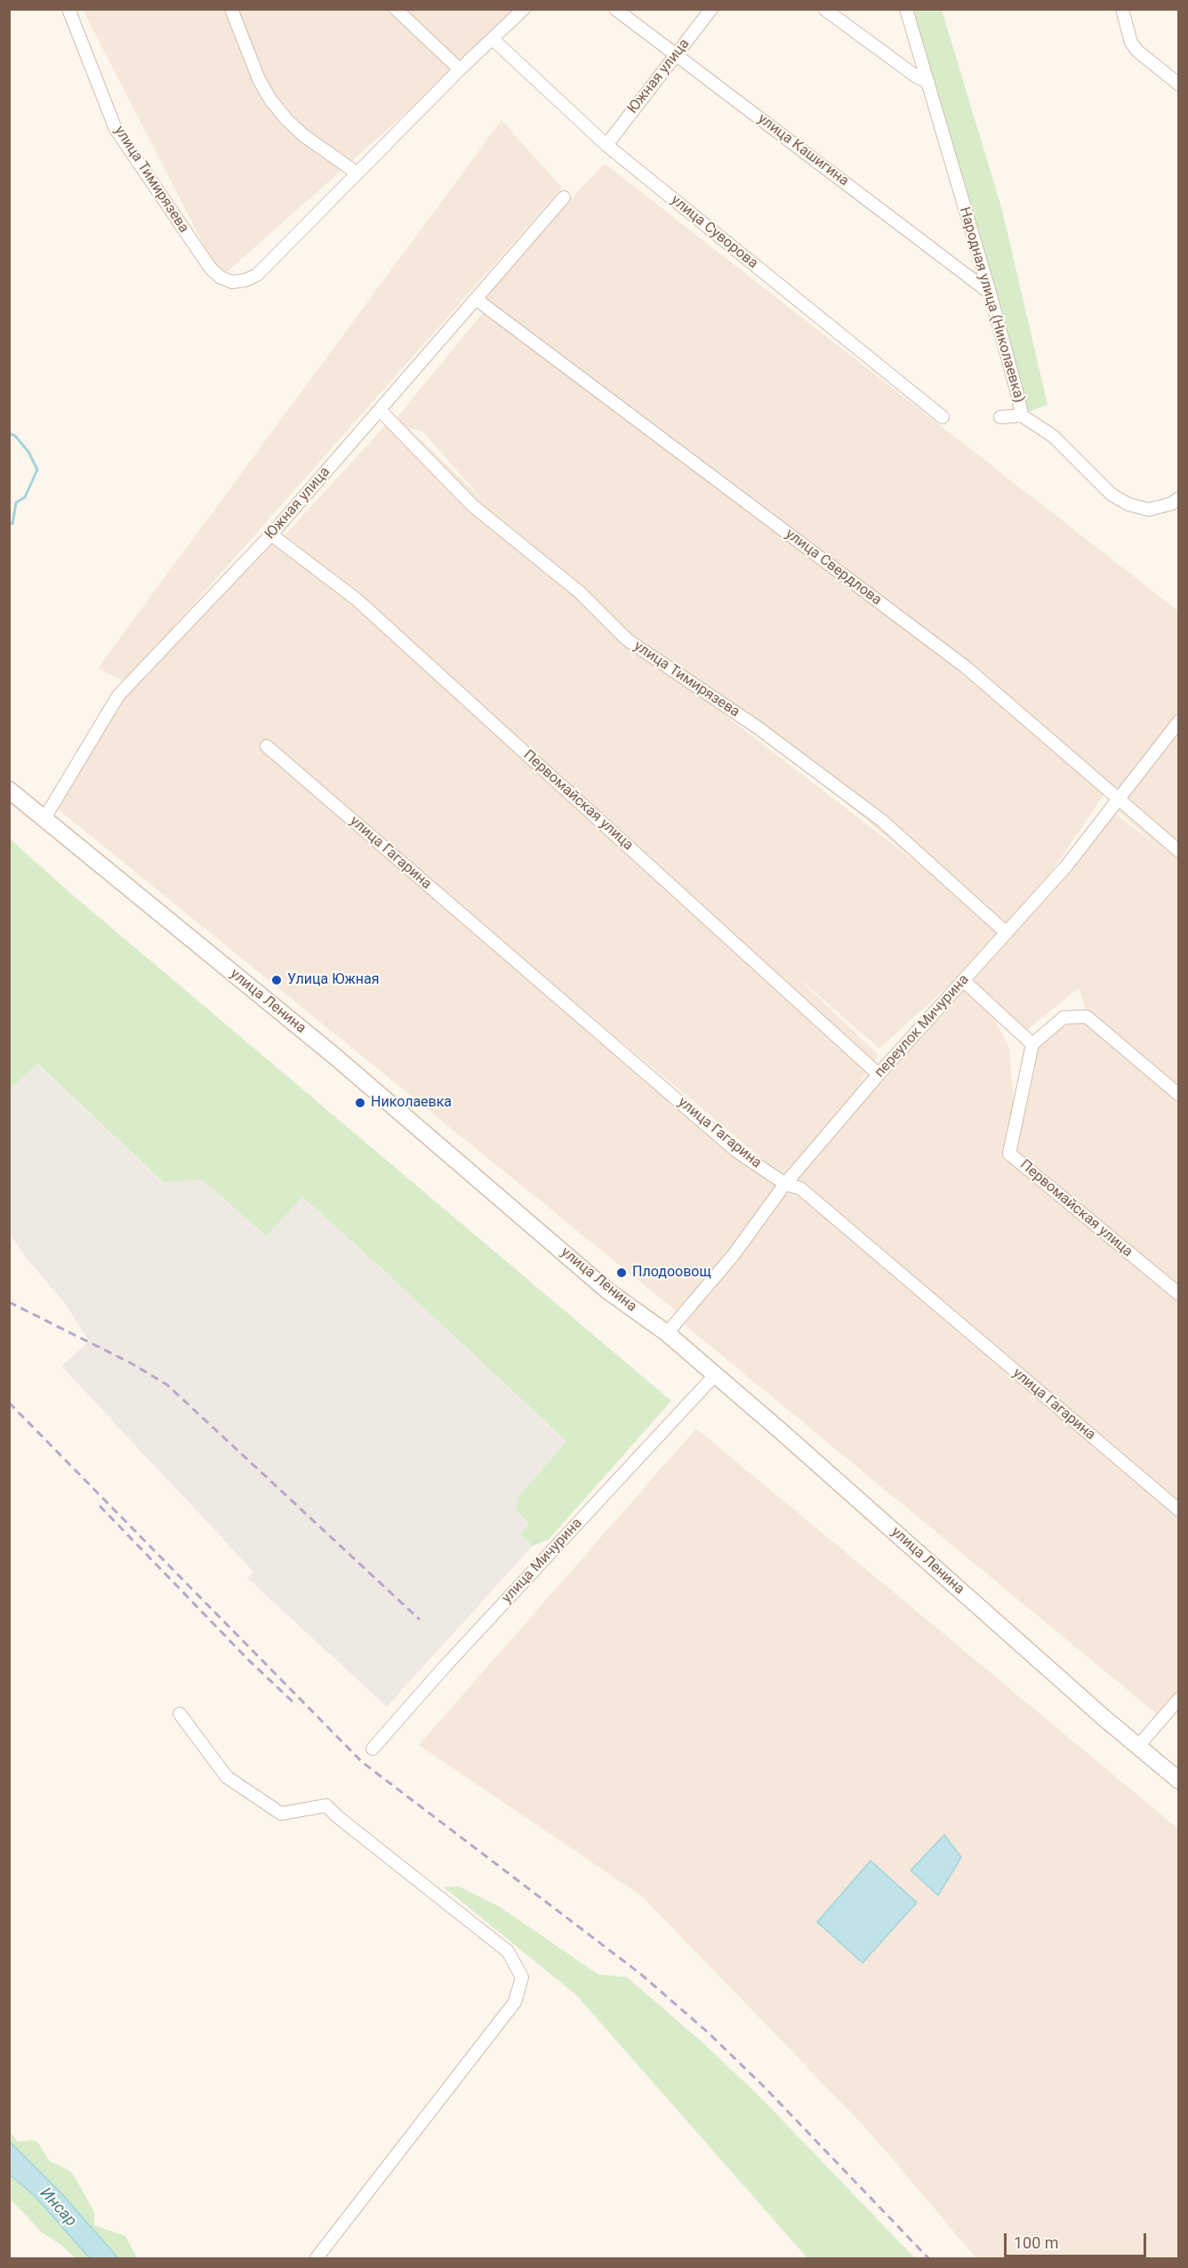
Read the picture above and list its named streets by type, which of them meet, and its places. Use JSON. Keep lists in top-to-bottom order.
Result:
{
  "streets": {
    "main road": ["улица Ленина"],
    "street": [
      "Южная улица",
      "улица Кашигина",
      "улица Тимирязева",
      "улица Суворова",
      "Народная улица (Николаевка)",
      "улица Свердлова",
      "Первомайская улица",
      "улица Гагарина",
      "переулок Мичурина",
      "улица Мичурина"
    ]
  },
  "crossings": [
    ["Южная улица", "улица Кашигина"],
    ["Южная улица", "улица Тимирязева"],
    ["Южная улица", "улица Суворова"],
    ["Южная улица", "улица Свердлова"],
    ["Южная улица", "Первомайская улица"],
    ["Южная улица", "улица Ленина"],
    ["улица Кашигина", "Народная улица (Николаевка)"],
    ["улица Тимирязева", "переулок Мичурина"],
    ["улица Свердлова", "переулок Мичурина"],
    ["Первомайская улица", "переулок Мичурина"],
    ["улица Гагарина", "переулок Мичурина"],
    ["улица Ленина", "переулок Мичурина"],
    ["улица Ленина", "улица Мичурина"]
  ],
  "water": ["Инсар"],
  "places": ["Улица Южная", "Николаевка", "Плодоовощ"],
  "scale_bar": "100 m"
}
